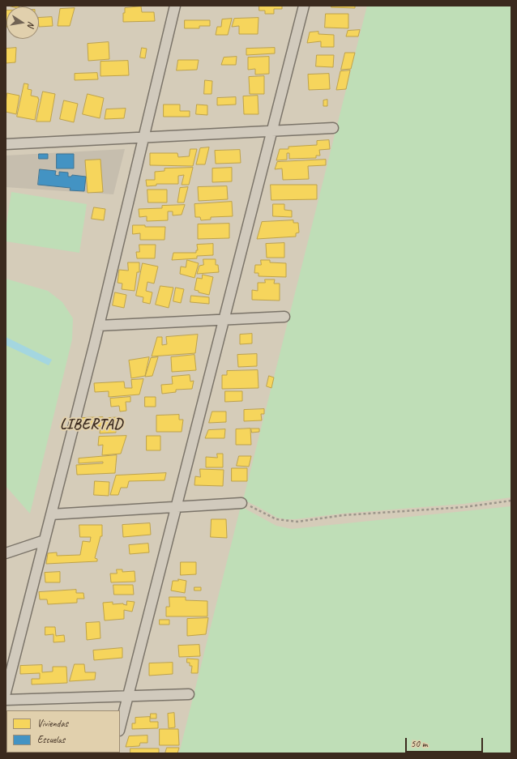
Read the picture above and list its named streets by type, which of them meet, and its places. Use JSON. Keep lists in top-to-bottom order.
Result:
{
  "districts": ["LIBERTAD"],
  "legend": ["Viviendas", "Escuelas"],
  "scale_bar": "50 m",
  "north": "right"
}
